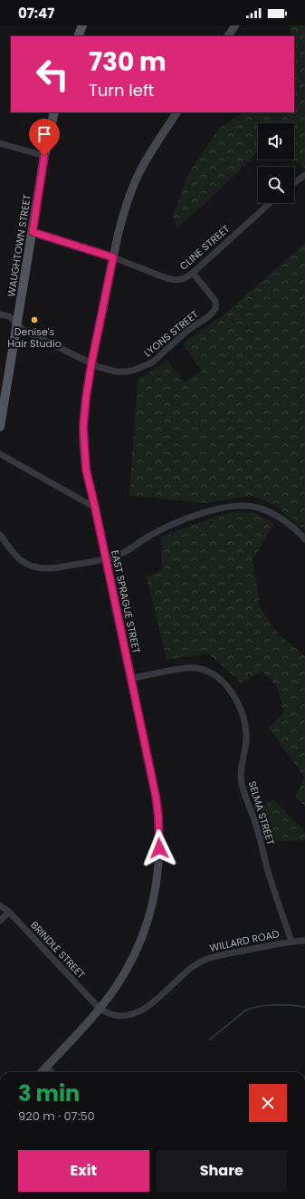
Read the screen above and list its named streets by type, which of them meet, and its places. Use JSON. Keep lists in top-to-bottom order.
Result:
{
  "streets": {
    "main road": ["WAUGHTOWN STREET"],
    "street": [
      "CLINE STREET",
      "LYONS STREET",
      "EAST SPRAGUE STREET",
      "SELMA STREET",
      "WILLARD ROAD",
      "BRINDLE STREET"
    ]
  },
  "crossings": [
    ["WAUGHTOWN STREET", "CLINE STREET"],
    ["WAUGHTOWN STREET", "LYONS STREET"],
    ["CLINE STREET", "LYONS STREET"],
    ["CLINE STREET", "EAST SPRAGUE STREET"],
    ["LYONS STREET", "EAST SPRAGUE STREET"],
    ["EAST SPRAGUE STREET", "SELMA STREET"],
    ["EAST SPRAGUE STREET", "WILLARD ROAD"],
    ["EAST SPRAGUE STREET", "BRINDLE STREET"],
    ["SELMA STREET", "WILLARD ROAD"],
    ["WILLARD ROAD", "BRINDLE STREET"]
  ],
  "places": ["Denise's Hair Studio"],
  "page": {
    "status": "07:47",
    "turn": ["730 m", "Turn left"],
    "heading": ["3 min", "920 m · 07:50"],
    "buttons": ["Exit", "Share"]
  }
}
